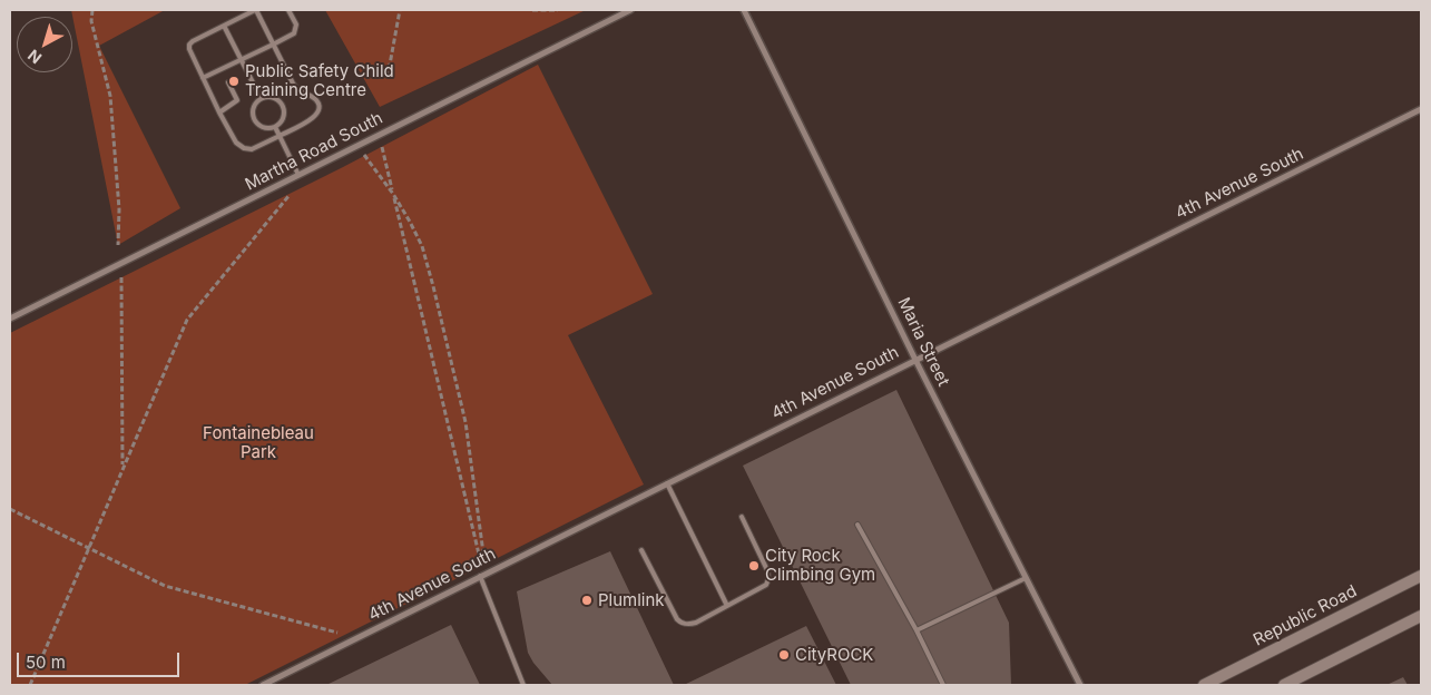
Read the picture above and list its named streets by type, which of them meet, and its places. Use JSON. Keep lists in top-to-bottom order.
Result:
{
  "streets": {
    "main road": ["Republic Road"],
    "street": ["Martha Road South", "4th Avenue South", "Maria Street"]
  },
  "crossings": [
    ["4th Avenue South", "Maria Street"]
  ],
  "parks": ["Fontainebleau Park"],
  "places": [
    "Public Safety Child Training Centre",
    "City Rock Climbing Gym",
    "Plumlink",
    "CityROCK"
  ],
  "scale_bar": "50 m",
  "north": "bottom left"
}
